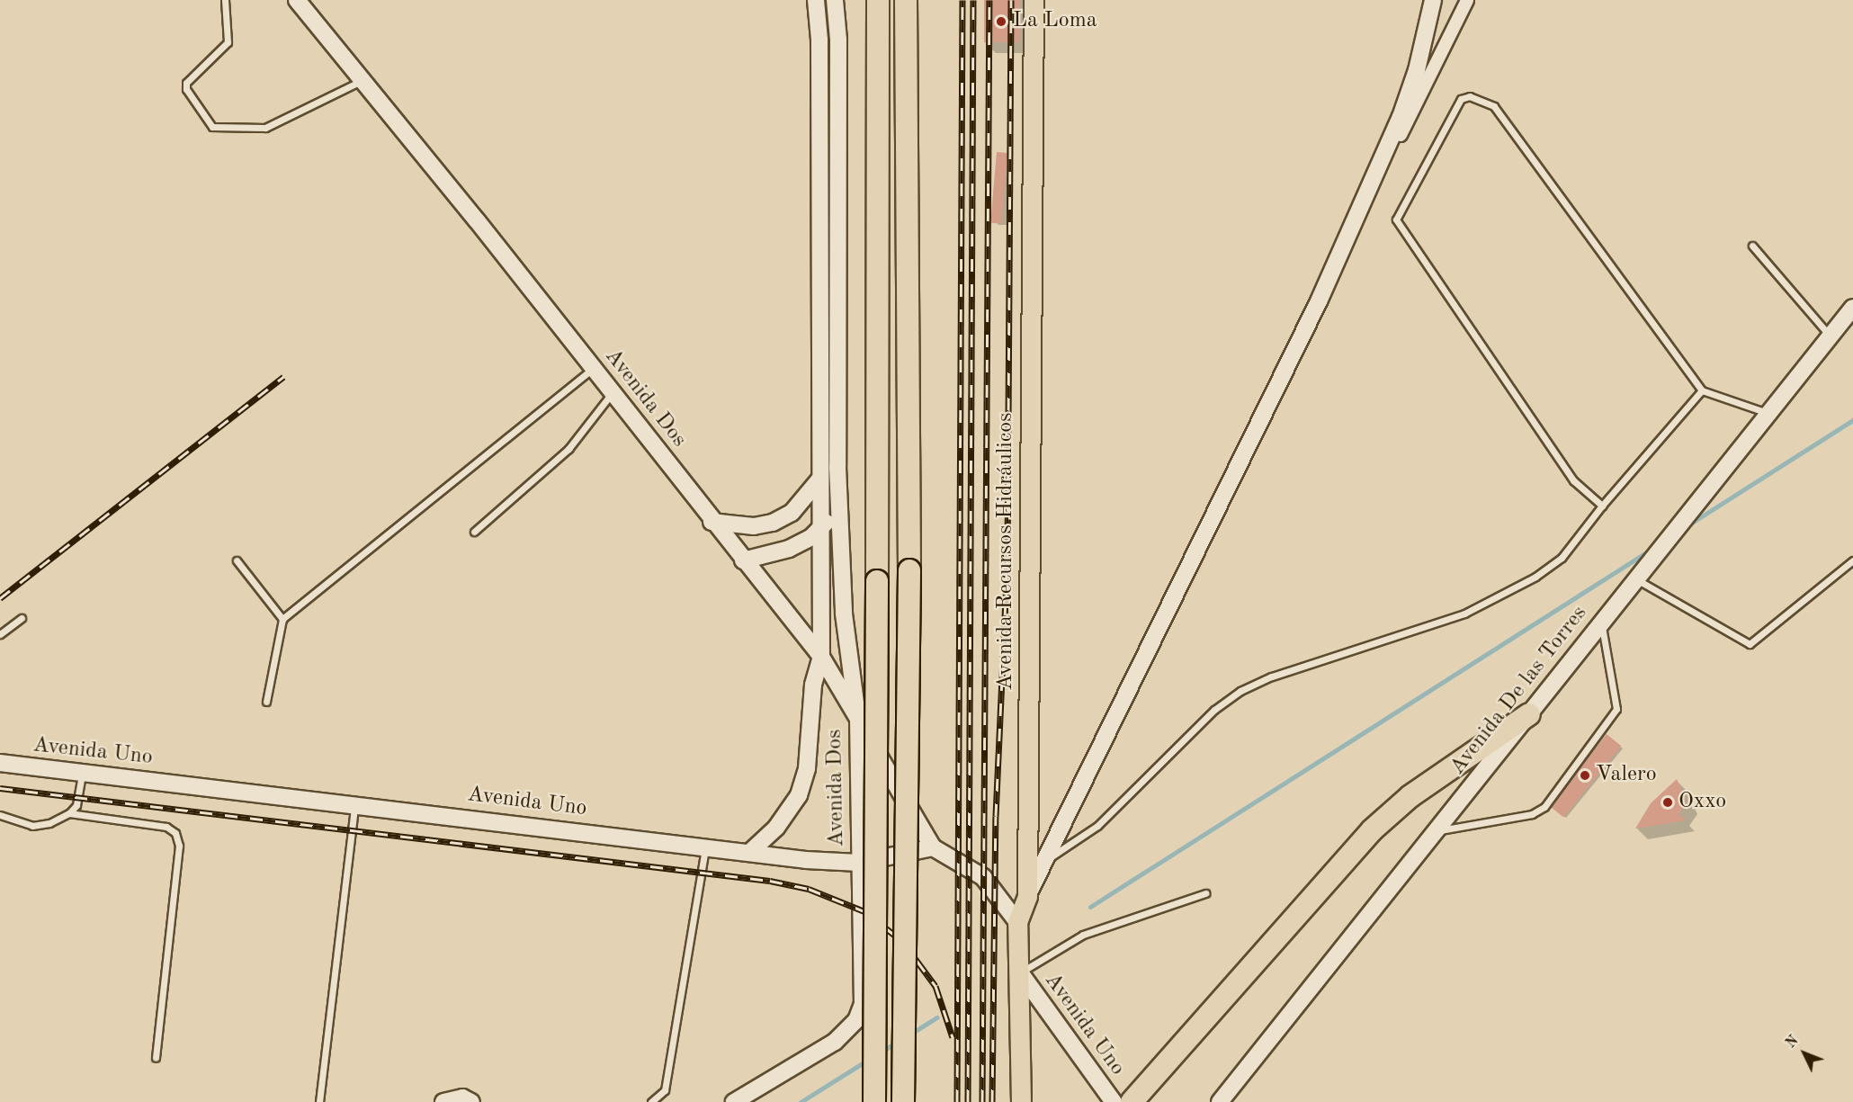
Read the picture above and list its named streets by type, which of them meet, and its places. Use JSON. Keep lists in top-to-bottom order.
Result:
{
  "streets": {
    "main road": [
      "Avenida Dos",
      "Avenida Recursos Hidráulicos",
      "Avenida De las Torres",
      "Avenida Uno"
    ]
  },
  "crossings": [
    ["Avenida Dos", "Avenida Uno"],
    ["Avenida Recursos Hidráulicos", "Avenida Uno"]
  ],
  "places": ["La Loma", "Valero", "Oxxo"],
  "north": "top left"
}
